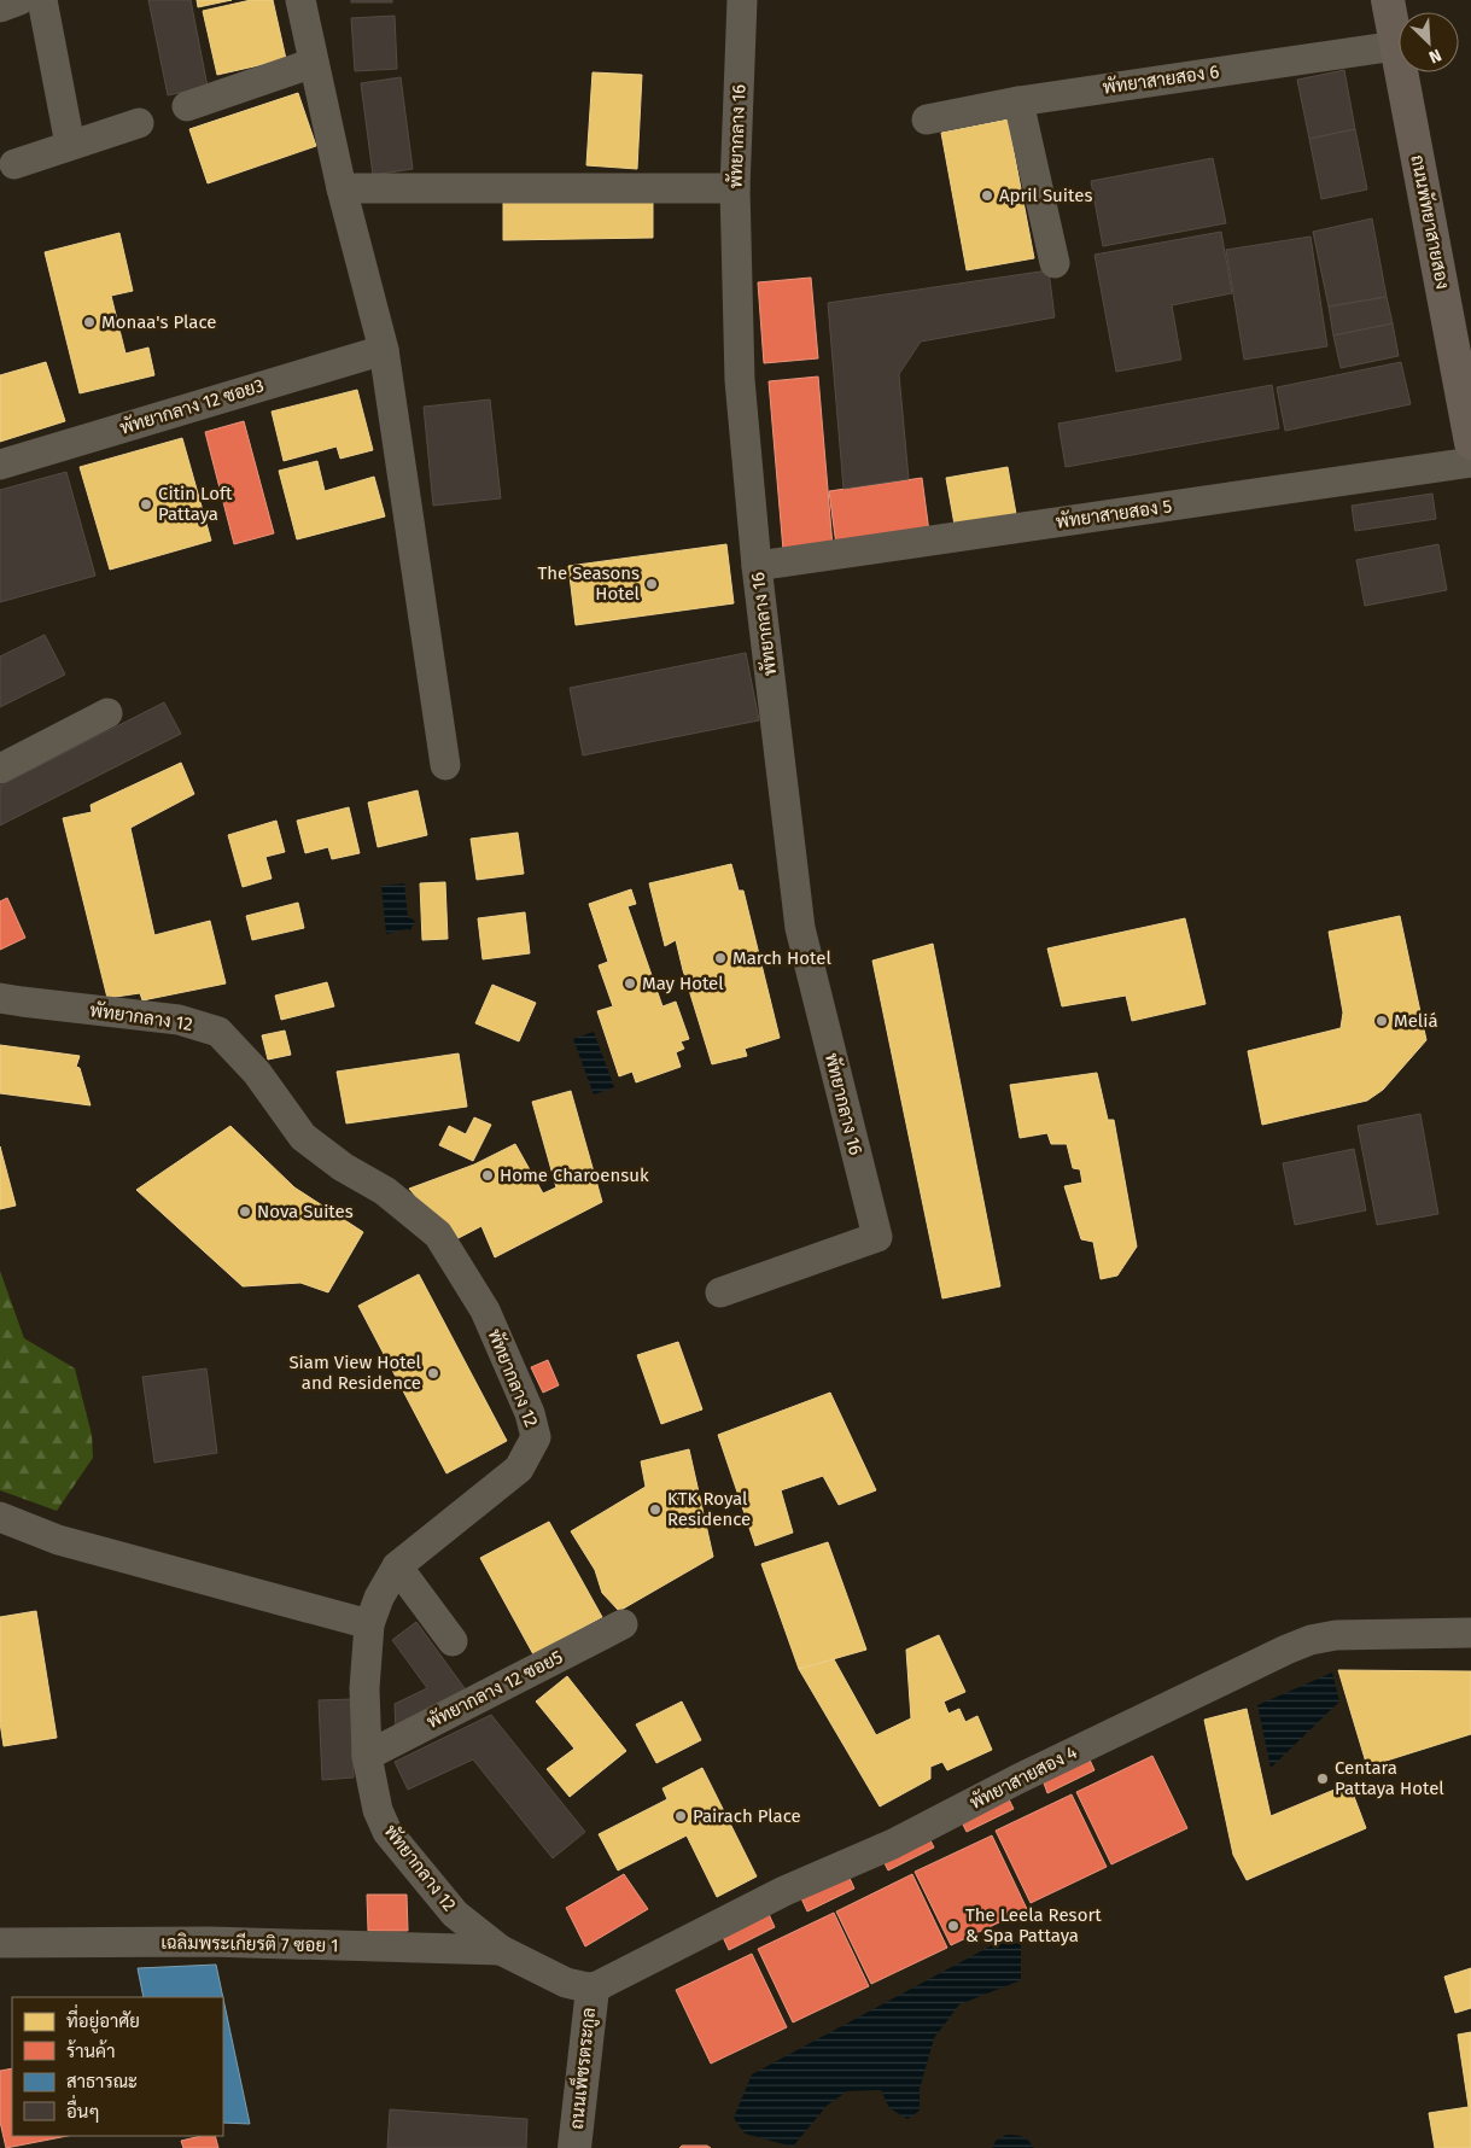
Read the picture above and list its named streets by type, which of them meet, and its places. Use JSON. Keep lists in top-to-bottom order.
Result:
{
  "streets": {
    "main road": ["ถนนพัทยาสายสอง"],
    "street": [
      "พัทยาสายสอง 6",
      "พัทยากลาง 16",
      "พัทยากลาง 12 ซอย3",
      "พัทยาสายสอง 5",
      "พัทยากลาง 12",
      "พัทยากลาง 12 ซอย5",
      "พัทยาสายสอง 4",
      "เฉลิมพระเกียรติ 7 ซอย 1",
      "ถนนเพ็ชรตระกูล"
    ]
  },
  "crossings": [
    ["พัทยาสายสอง 6", "ถนนพัทยาสายสอง"],
    ["พัทยากลาง 16", "พัทยาสายสอง 5"],
    ["พัทยากลาง 12", "พัทยากลาง 12 ซอย5"],
    ["พัทยากลาง 12", "พัทยาสายสอง 4"],
    ["พัทยากลาง 12", "เฉลิมพระเกียรติ 7 ซอย 1"],
    ["พัทยากลาง 12", "ถนนเพ็ชรตระกูล"],
    ["พัทยาสายสอง 4", "ถนนเพ็ชรตระกูล"]
  ],
  "places": [
    "April Suites",
    "Monaa's Place",
    "Citin Loft Pattaya",
    "The Seasons Hotel",
    "March Hotel",
    "May Hotel",
    "Meliá",
    "Home Charoensuk",
    "Nova Suites",
    "Siam View Hotel and Residence",
    "KTK Royal Residence",
    "Centara Pattaya Hotel",
    "Pairach Place",
    "The Leela Resort & Spa Pattaya"
  ],
  "legend": [
    "ที่อยู่อาศัย",
    "ร้านค้า",
    "สาธารณะ",
    "อื่นๆ"
  ],
  "north": "bottom right"
}
